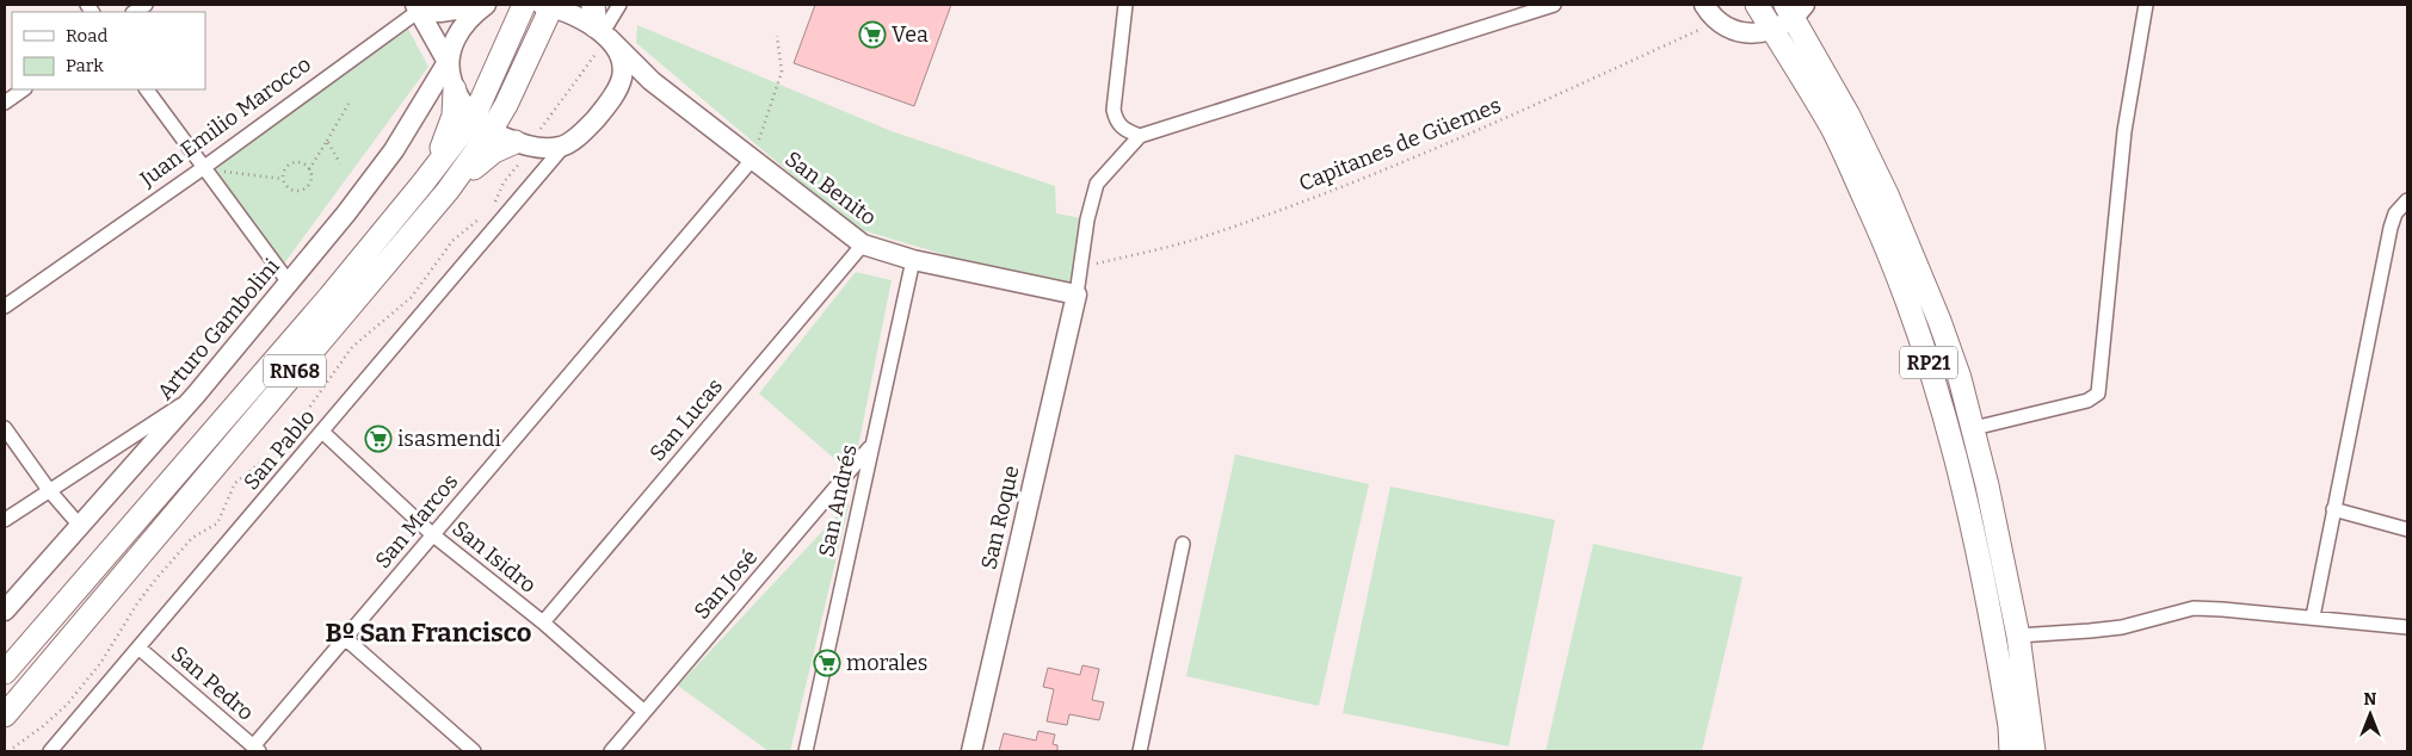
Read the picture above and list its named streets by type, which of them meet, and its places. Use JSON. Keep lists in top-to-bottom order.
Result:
{
  "streets": {
    "main road": ["RP21", "RN68"],
    "street": [
      "Juan Emilio Marocco",
      "San Benito",
      "Arturo Gambolini",
      "San Lucas",
      "San Pablo",
      "San Andrés",
      "San Roque",
      "San Marcos",
      "San Isidro",
      "San José",
      "San Pedro"
    ],
    "path": ["Capitanes de Güemes"]
  },
  "crossings": [
    ["San Benito", "San Lucas"],
    ["San Benito", "San Andrés"],
    ["San Benito", "San Roque"],
    ["San Benito", "San Marcos"],
    ["San Lucas", "San Isidro"],
    ["San Pablo", "San Isidro"],
    ["San Pablo", "San Pedro"],
    ["San Andrés", "San José"],
    ["San Marcos", "San Isidro"],
    ["San Marcos", "San Pedro"],
    ["San Isidro", "San José"]
  ],
  "districts": ["Bº San Francisco"],
  "places": {
    "supermarket": ["Vea", "isasmendi", "morales"]
  },
  "legend": ["Road", "Park"],
  "north": "top"
}
